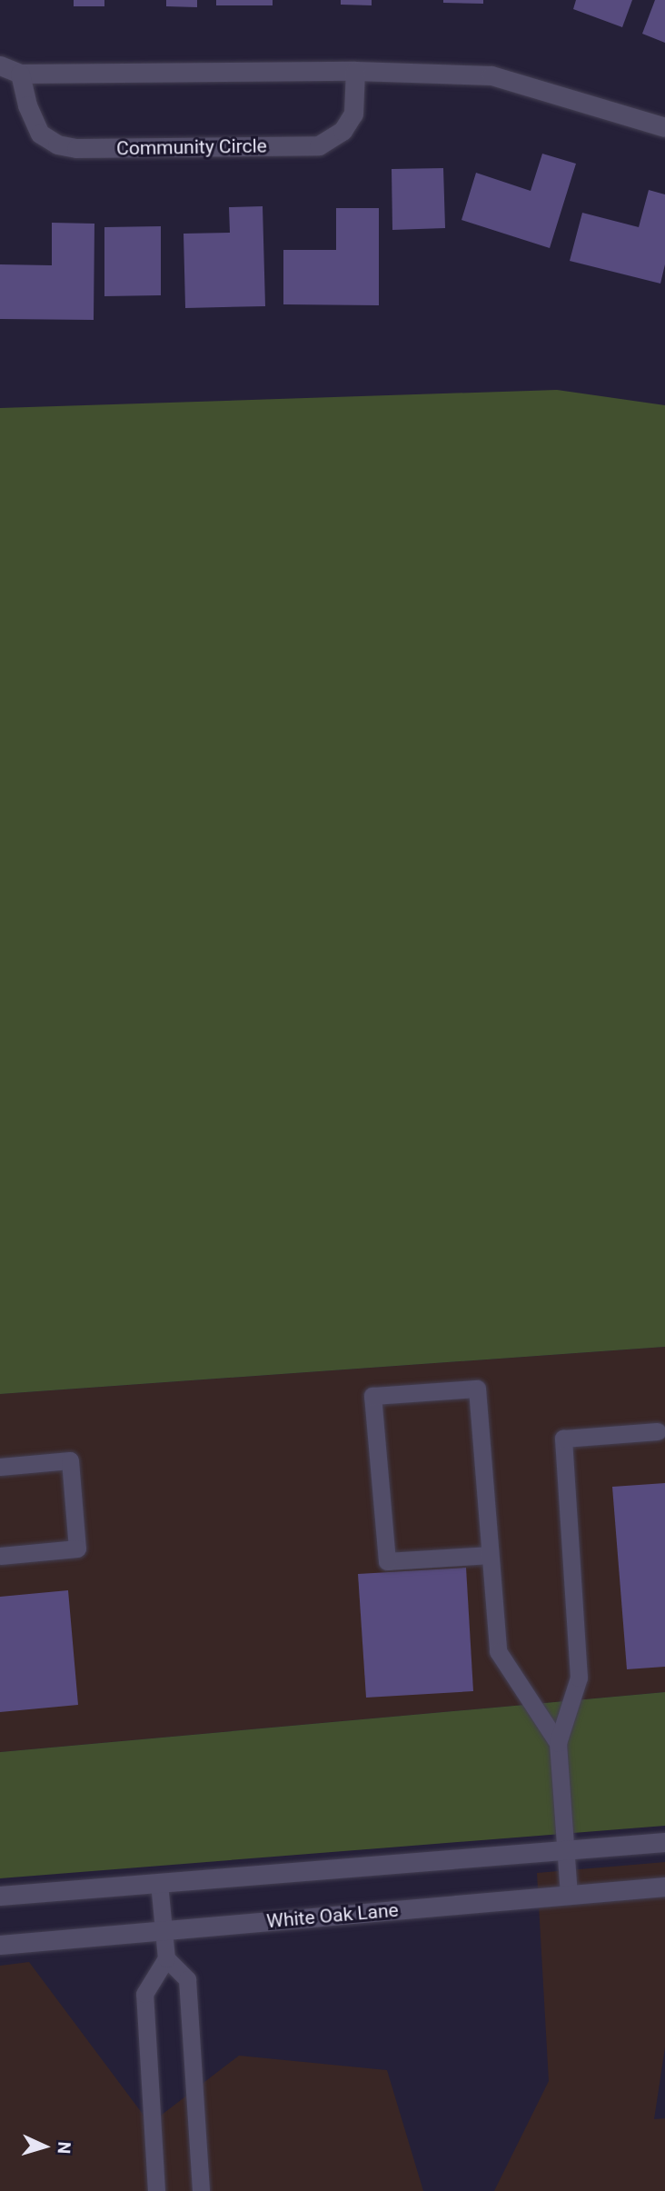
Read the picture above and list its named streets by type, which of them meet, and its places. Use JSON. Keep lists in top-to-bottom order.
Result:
{
  "streets": {
    "street": ["Community Circle", "White Oak Lane"]
  },
  "north": "right"
}
